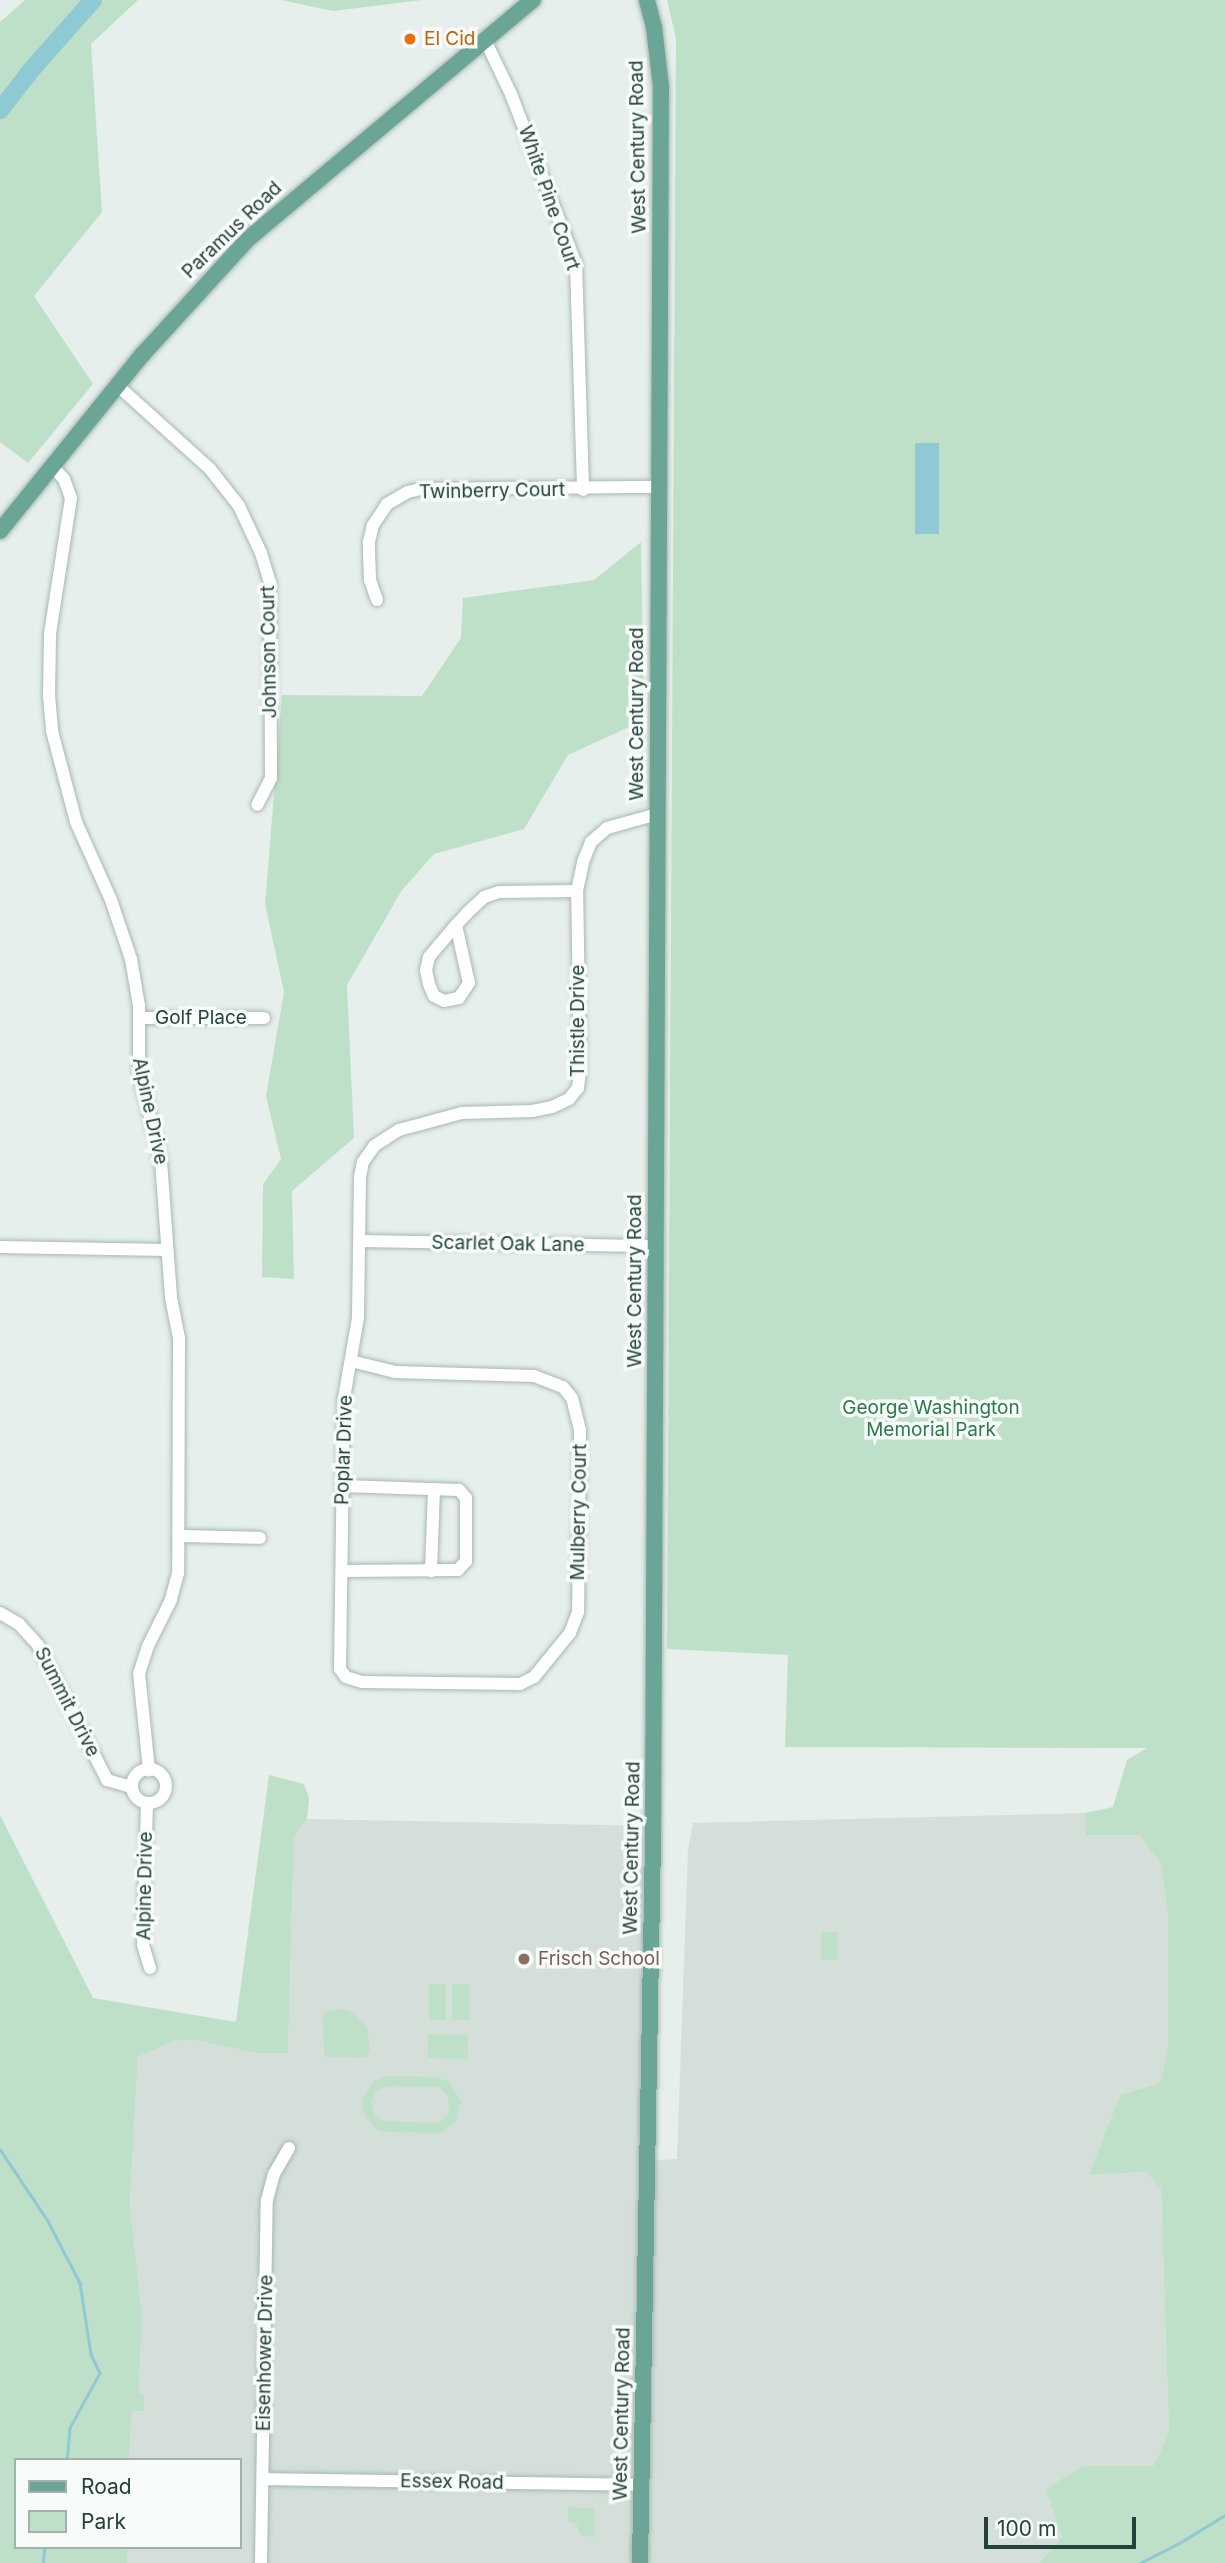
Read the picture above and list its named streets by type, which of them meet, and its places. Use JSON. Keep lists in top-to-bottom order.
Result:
{
  "streets": {
    "main road": ["West Century Road", "Paramus Road"],
    "street": [
      "White Pine Court",
      "Twinberry Court",
      "Johnson Court",
      "Golf Place",
      "Thistle Drive",
      "Alpine Drive",
      "Scarlet Oak Lane",
      "Poplar Drive",
      "Mulberry Court",
      "Summit Drive",
      "Eisenhower Drive",
      "Essex Road"
    ]
  },
  "crossings": [
    ["West Century Road", "Twinberry Court"],
    ["West Century Road", "Thistle Drive"],
    ["West Century Road", "Scarlet Oak Lane"],
    ["West Century Road", "Essex Road"],
    ["White Pine Court", "Paramus Road"],
    ["White Pine Court", "Twinberry Court"],
    ["Paramus Road", "Johnson Court"],
    ["Paramus Road", "Alpine Drive"],
    ["Golf Place", "Alpine Drive"],
    ["Thistle Drive", "Poplar Drive"],
    ["Alpine Drive", "Summit Drive"],
    ["Scarlet Oak Lane", "Poplar Drive"],
    ["Poplar Drive", "Mulberry Court"],
    ["Eisenhower Drive", "Essex Road"]
  ],
  "parks": ["George Washington Memorial Park"],
  "places": ["El Cid", "Frisch School"],
  "legend": ["Road", "Park"],
  "scale_bar": "100 m"
}
